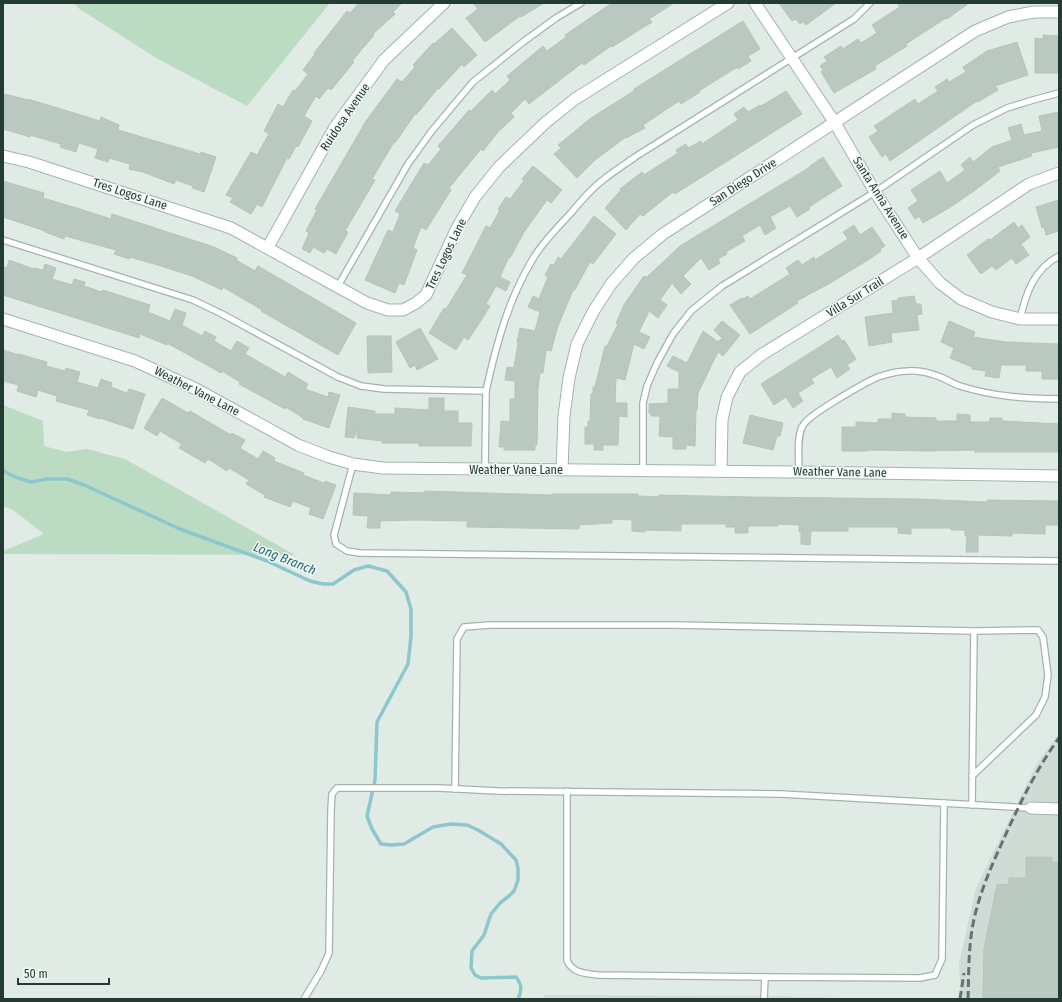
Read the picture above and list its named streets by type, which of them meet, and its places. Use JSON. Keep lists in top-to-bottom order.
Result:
{
  "streets": {
    "street": [
      "Ruidosa Avenue",
      "San Diego Drive",
      "Tres Logos Lane",
      "Santa Anna Avenue",
      "Villa Sur Trail",
      "Weather Vane Lane"
    ]
  },
  "crossings": [
    ["Ruidosa Avenue", "Tres Logos Lane"],
    ["San Diego Drive", "Santa Anna Avenue"],
    ["San Diego Drive", "Weather Vane Lane"],
    ["Santa Anna Avenue", "Villa Sur Trail"],
    ["Villa Sur Trail", "Weather Vane Lane"]
  ],
  "water": ["Long Branch"],
  "scale_bar": "50 m"
}
